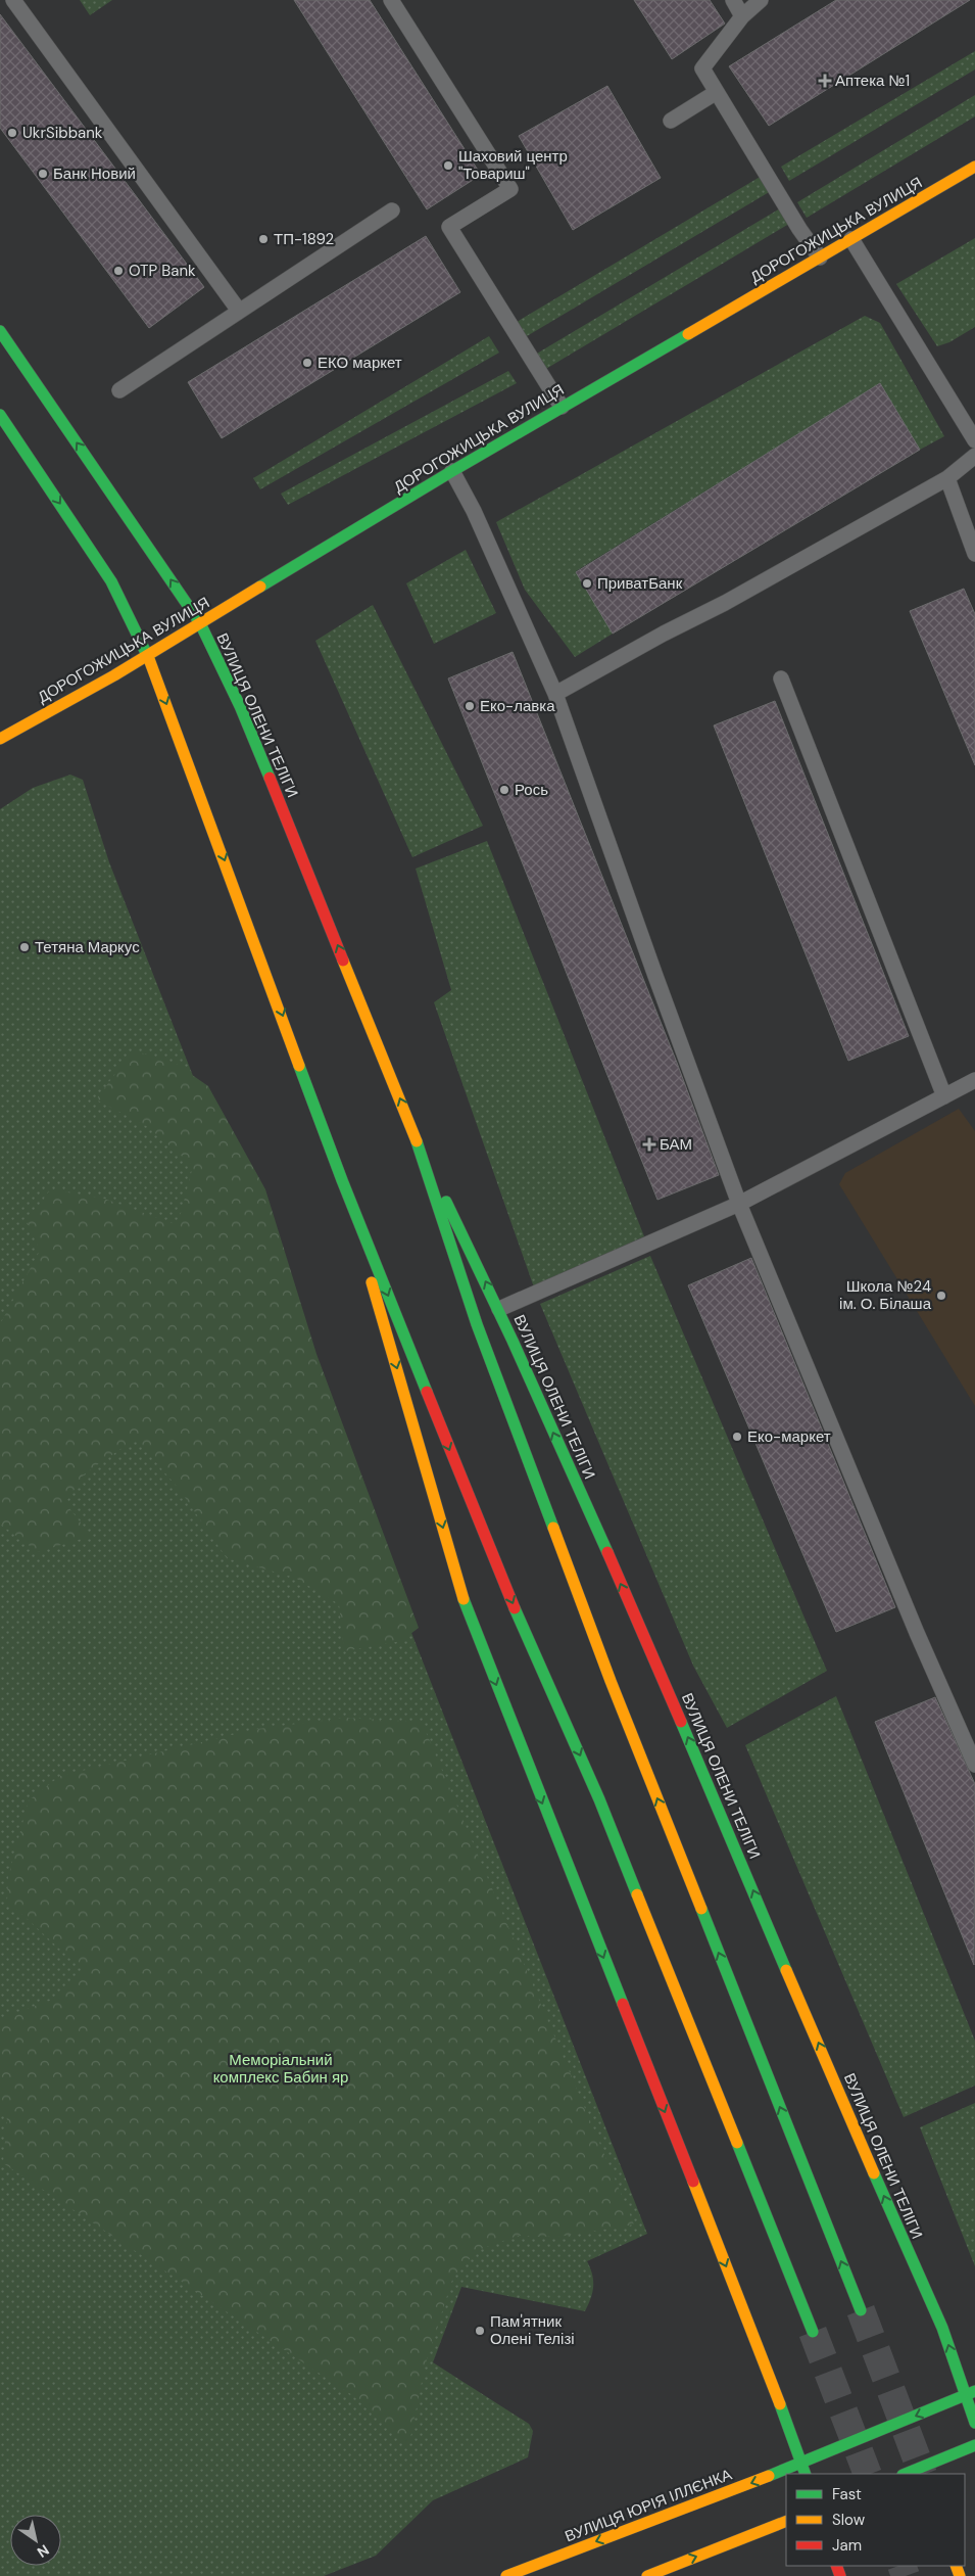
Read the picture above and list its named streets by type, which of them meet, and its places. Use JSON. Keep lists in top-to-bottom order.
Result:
{
  "streets": {
    "main road": ["ДОРОГОЖИЦЬКА ВУЛИЦЯ", "ВУЛИЦЯ ОЛЕНИ ТЕЛІГИ", "ВУЛИЦЯ ЮРІЯ ІЛЛЄНКА"]
  },
  "crossings": [
    ["ДОРОГОЖИЦЬКА ВУЛИЦЯ", "ВУЛИЦЯ ОЛЕНИ ТЕЛІГИ"],
    ["ВУЛИЦЯ ОЛЕНИ ТЕЛІГИ", "ВУЛИЦЯ ЮРІЯ ІЛЛЄНКА"]
  ],
  "parks": ["Меморіальний комплекс Бабин яр"],
  "places": {
    "health": ["Аптека №1", "БАМ"],
    "other": [
      "UkrSibbank",
      "Шаховий центр \"Товариш\"",
      "Банк Новий",
      "ТП-1892",
      "OTP Bank",
      "ЕКО маркет",
      "ПриватБанк",
      "Еко-лавка",
      "Рось",
      "Тетяна Маркус",
      "Школа №24 ім. О. Білаша",
      "Еко-маркет",
      "Пам'ятник Олені Телізі"
    ]
  },
  "legend": ["Fast", "Slow", "Jam"],
  "north": "bottom right"
}
